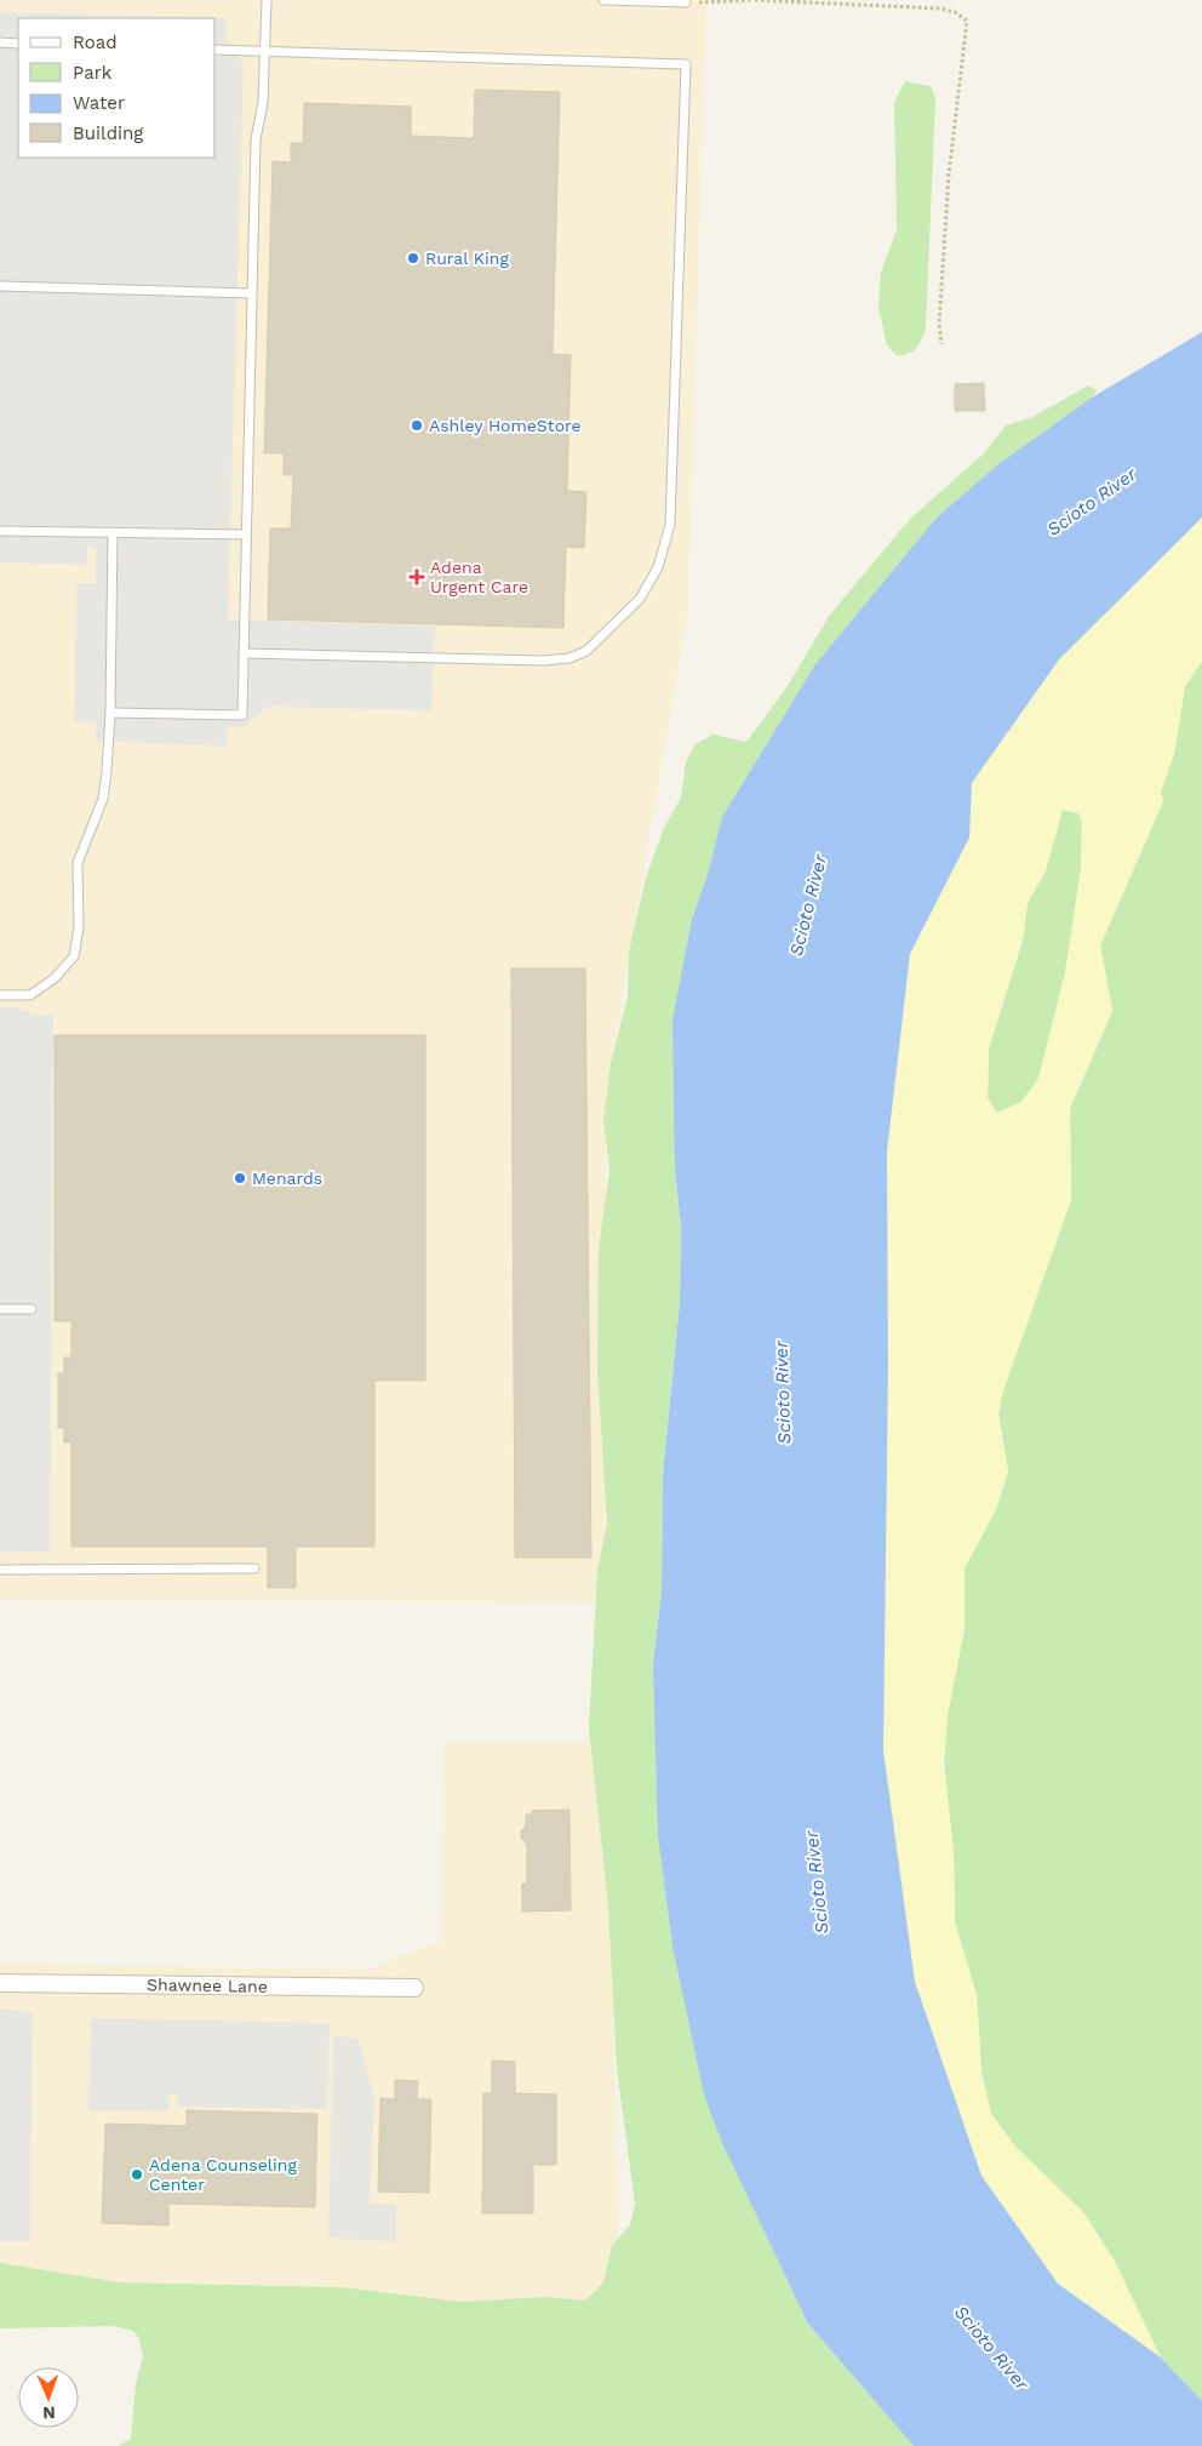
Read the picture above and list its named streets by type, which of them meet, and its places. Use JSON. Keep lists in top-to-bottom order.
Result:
{
  "streets": {
    "street": ["Shawnee Lane"]
  },
  "water": ["Scioto River"],
  "places": {
    "other": [
      "Rural King",
      "Ashley HomeStore",
      "Menards",
      "Adena Counseling Center"
    ],
    "health": ["Adena Urgent Care"]
  },
  "legend": [
    "Road",
    "Park",
    "Water",
    "Building"
  ],
  "north": "bottom"
}
